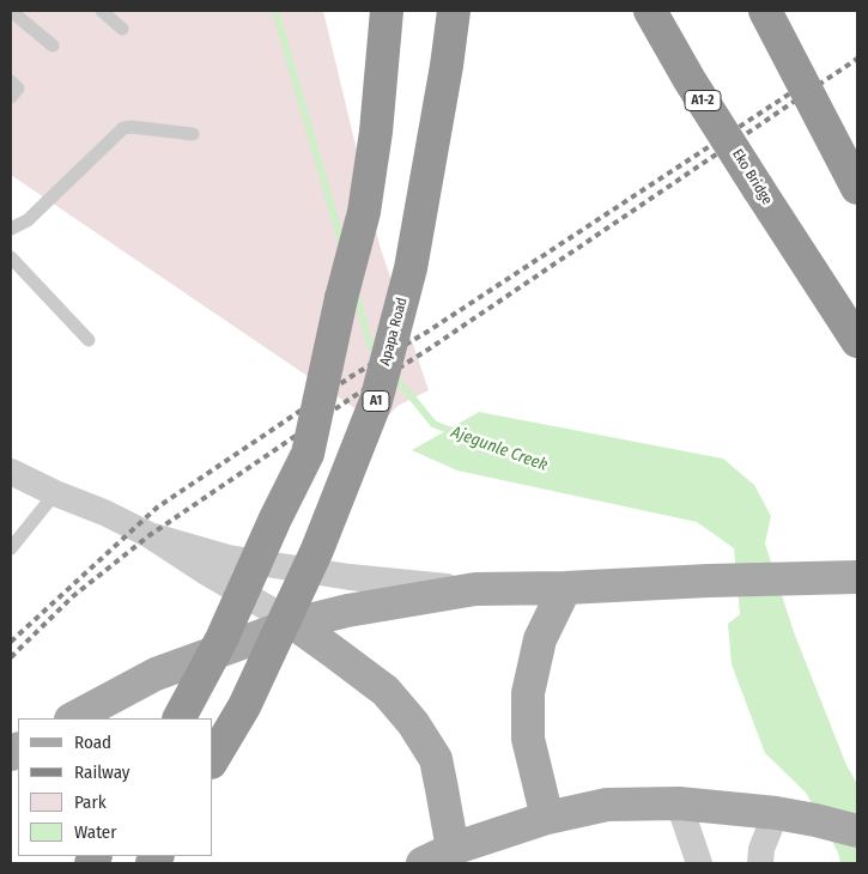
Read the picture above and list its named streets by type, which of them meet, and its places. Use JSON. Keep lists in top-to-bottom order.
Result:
{
  "streets": {
    "highway": [
      "A1-2",
      "Eko Bridge",
      "Apapa Road",
      "A1"
    ]
  },
  "water": ["Ajegunle Creek"],
  "legend": [
    "Road",
    "Railway",
    "Park",
    "Water"
  ]
}
